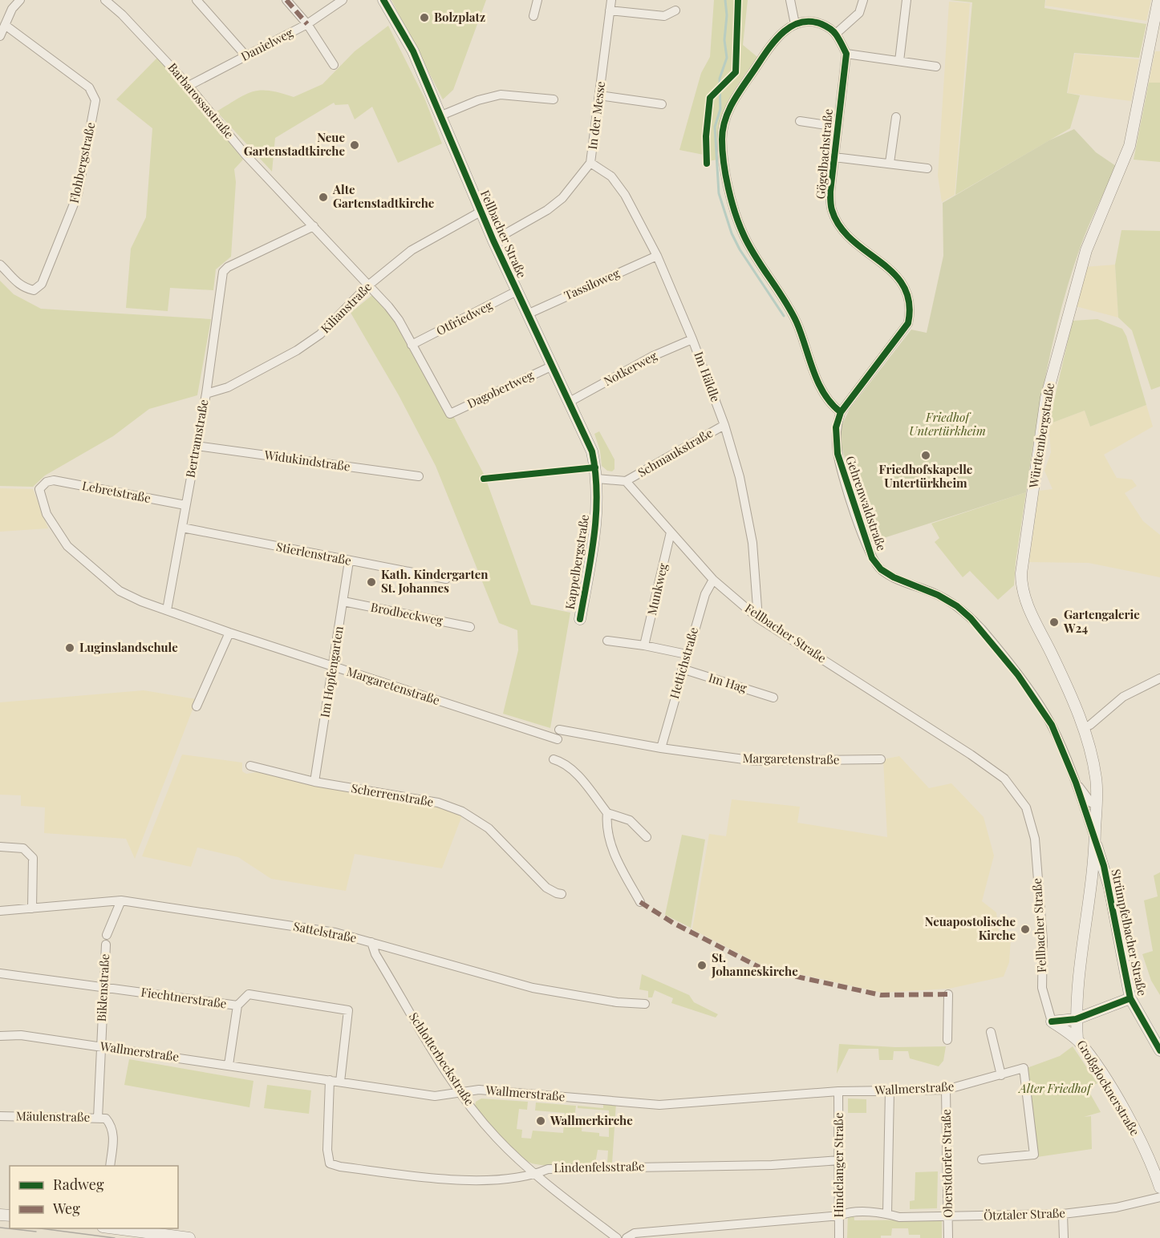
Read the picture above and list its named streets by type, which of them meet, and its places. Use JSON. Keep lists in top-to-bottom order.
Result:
{
  "streets": {
    "street": [
      "Danielweg",
      "Barbarossastraße",
      "In der Messe",
      "Gögelbachstraße",
      "Flohbergstraße",
      "Fellbacher Straße",
      "Tassiloweg",
      "Kilianstraße",
      "Otfriedweg",
      "Notkerweg",
      "Im Häldle",
      "Dagobertweg",
      "Württembergstraße",
      "Bertramstraße",
      "Schmaukstraße",
      "Widukindstraße",
      "Lebretstraße",
      "Gehrenwaldstraße",
      "Stierlenstraße",
      "Kappelbergstraße",
      "Munkweg",
      "Brodbeckweg",
      "Hettichstraße",
      "Im Hopfengarten",
      "Im Hag",
      "Margaretenstraße",
      "Scherrenstraße",
      "Sattelstraße",
      "Strümpfelbacher Straße",
      "Biklenstraße",
      "Fiechtnerstraße",
      "Wallmerstraße",
      "Schlotterbeckstraße",
      "Großglocknerstraße",
      "Mäulenstraße",
      "Oberstdorfer Straße",
      "Hindelanger Straße",
      "Lindenfelsstraße",
      "Ötztaler Straße"
    ]
  },
  "crossings": [
    ["Danielweg", "Barbarossastraße"],
    ["Barbarossastraße", "Kilianstraße"],
    ["Barbarossastraße", "Otfriedweg"],
    ["Barbarossastraße", "Dagobertweg"],
    ["Barbarossastraße", "Bertramstraße"],
    ["In der Messe", "Fellbacher Straße"],
    ["In der Messe", "Im Häldle"],
    ["Gögelbachstraße", "Gehrenwaldstraße"],
    ["Fellbacher Straße", "Tassiloweg"],
    ["Fellbacher Straße", "Kilianstraße"],
    ["Fellbacher Straße", "Otfriedweg"],
    ["Fellbacher Straße", "Notkerweg"],
    ["Fellbacher Straße", "Im Häldle"],
    ["Fellbacher Straße", "Dagobertweg"],
    ["Fellbacher Straße", "Schmaukstraße"],
    ["Fellbacher Straße", "Kappelbergstraße"],
    ["Fellbacher Straße", "Munkweg"],
    ["Fellbacher Straße", "Hettichstraße"],
    ["Tassiloweg", "Im Häldle"],
    ["Kilianstraße", "Bertramstraße"],
    ["Notkerweg", "Im Häldle"],
    ["Im Häldle", "Schmaukstraße"],
    ["Württembergstraße", "Gehrenwaldstraße"],
    ["Württembergstraße", "Strümpfelbacher Straße"],
    ["Württembergstraße", "Großglocknerstraße"],
    ["Bertramstraße", "Widukindstraße"],
    ["Bertramstraße", "Lebretstraße"],
    ["Bertramstraße", "Stierlenstraße"],
    ["Bertramstraße", "Margaretenstraße"],
    ["Lebretstraße", "Margaretenstraße"],
    ["Gehrenwaldstraße", "Strümpfelbacher Straße"],
    ["Gehrenwaldstraße", "Großglocknerstraße"],
    ["Stierlenstraße", "Im Hopfengarten"],
    ["Brodbeckweg", "Im Hopfengarten"],
    ["Hettichstraße", "Im Hag"],
    ["Hettichstraße", "Margaretenstraße"],
    ["Im Hopfengarten", "Margaretenstraße"],
    ["Im Hopfengarten", "Scherrenstraße"],
    ["Sattelstraße", "Schlotterbeckstraße"],
    ["Strümpfelbacher Straße", "Großglocknerstraße"],
    ["Biklenstraße", "Fiechtnerstraße"],
    ["Biklenstraße", "Wallmerstraße"],
    ["Biklenstraße", "Mäulenstraße"],
    ["Fiechtnerstraße", "Wallmerstraße"],
    ["Wallmerstraße", "Schlotterbeckstraße"],
    ["Wallmerstraße", "Oberstdorfer Straße"],
    ["Wallmerstraße", "Hindelanger Straße"],
    ["Wallmerstraße", "Lindenfelsstraße"],
    ["Schlotterbeckstraße", "Lindenfelsstraße"],
    ["Oberstdorfer Straße", "Ötztaler Straße"],
    ["Hindelanger Straße", "Lindenfelsstraße"],
    ["Hindelanger Straße", "Ötztaler Straße"]
  ],
  "parks": ["Friedhof Untertürkheim", "Alter Friedhof"],
  "places": [
    "Bolzplatz",
    "Neue Gartenstadtkirche",
    "Alte Gartenstadtkirche",
    "Friedhofskapelle Untertürkheim",
    "Kath. Kindergarten St. Johannes",
    "Gartengalerie W24",
    "Luginslandschule",
    "Neuapostolische Kirche",
    "St. Johanneskirche",
    "Wallmerkirche"
  ],
  "legend": ["Radweg", "Weg"]
}
